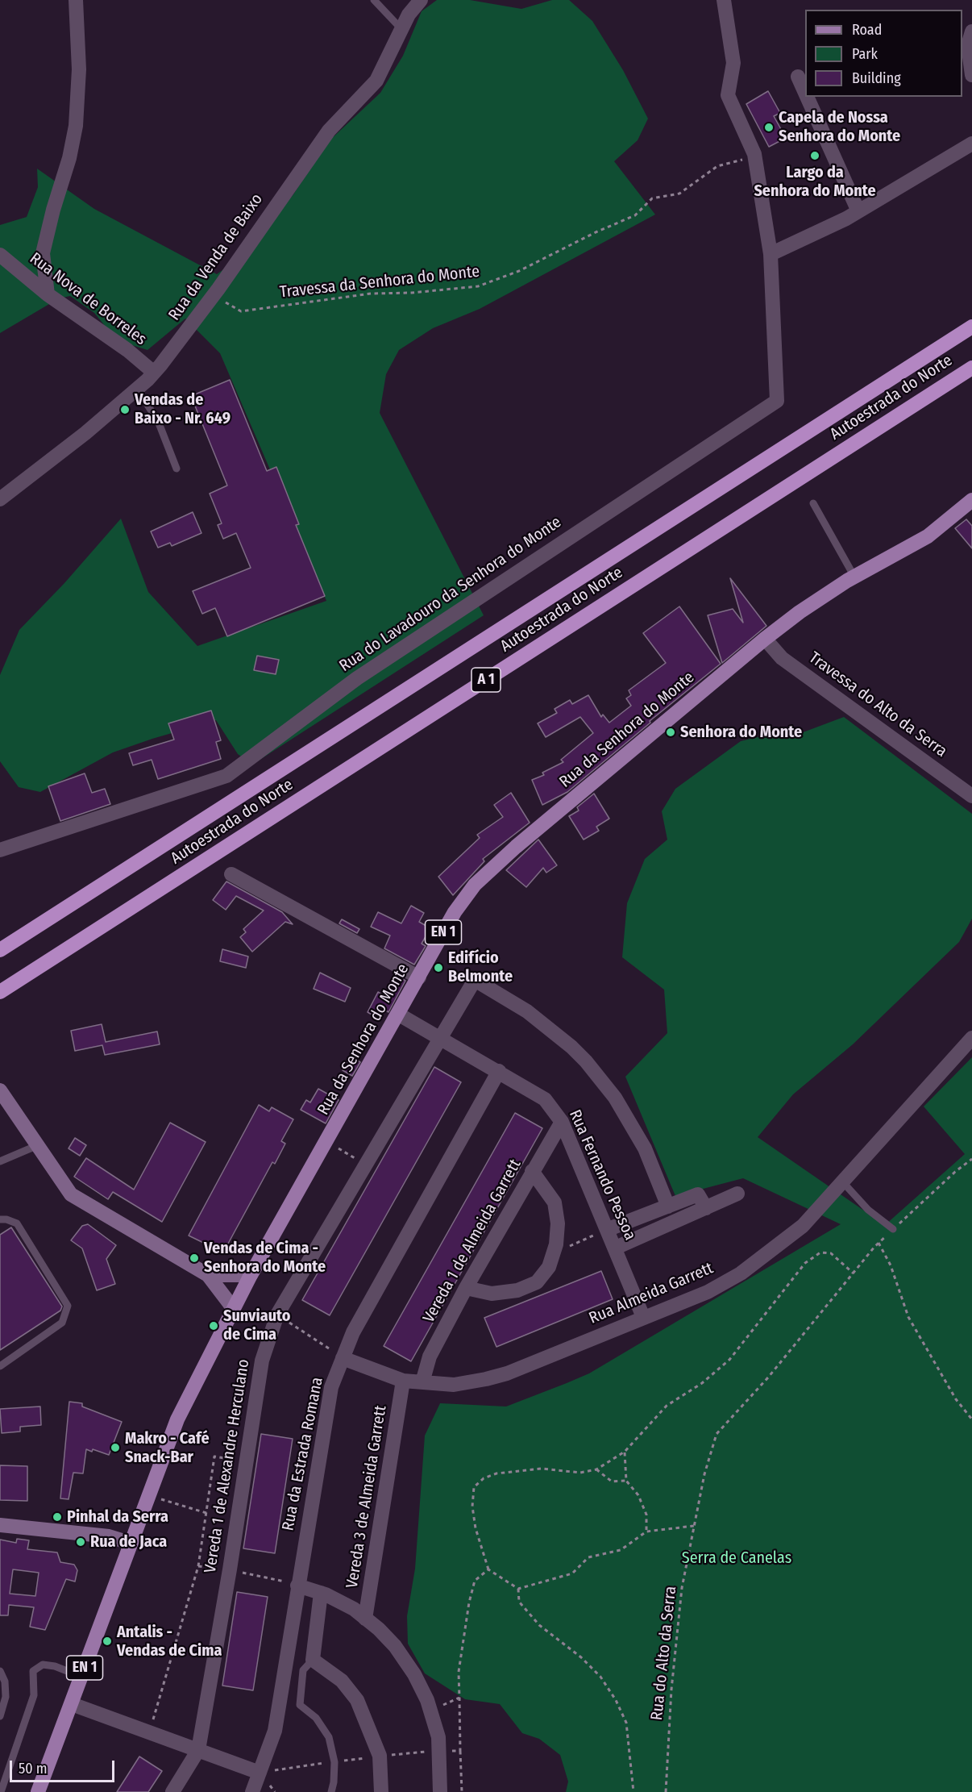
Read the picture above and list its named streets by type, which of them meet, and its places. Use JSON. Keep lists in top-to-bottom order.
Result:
{
  "streets": {
    "highway": ["Autoestrada do Norte", "A 1"],
    "main road": ["Rua da Senhora do Monte", "EN 1"],
    "street": [
      "Rua da Venda de Baixo",
      "Rua Nova de Borreles",
      "Rua do Lavadouro da Senhora do Monte",
      "Travessa do Alto da Serra",
      "Rua Fernando Pessoa",
      "Vereda 1 de Almeida Garrett",
      "Rua Almeida Garrett",
      "Rua da Estrada Romana",
      "Vereda 1 de Alexandre Herculano",
      "Vereda 3 de Almeida Garrett"
    ],
    "path": ["Travessa da Senhora do Monte", "Rua do Alto da Serra"]
  },
  "crossings": [
    ["Rua da Venda de Baixo", "Travessa da Senhora do Monte"],
    ["Rua da Venda de Baixo", "Rua Nova de Borreles"],
    ["Travessa do Alto da Serra", "Rua da Senhora do Monte"],
    ["Rua da Senhora do Monte", "Rua Fernando Pessoa"],
    ["Rua Fernando Pessoa", "Vereda 1 de Almeida Garrett"],
    ["Rua Fernando Pessoa", "Rua Almeida Garrett"],
    ["Rua Fernando Pessoa", "Rua da Estrada Romana"],
    ["Rua Fernando Pessoa", "Vereda 1 de Alexandre Herculano"],
    ["Vereda 1 de Almeida Garrett", "Rua Almeida Garrett"],
    ["Rua Almeida Garrett", "Rua da Estrada Romana"],
    ["Rua Almeida Garrett", "Vereda 3 de Almeida Garrett"]
  ],
  "parks": ["Serra de Canelas"],
  "places": [
    "Capela de Nossa Senhora do Monte",
    "Largo da Senhora do Monte",
    "Vendas de Baixo - Nr. 649",
    "Senhora do Monte",
    "Edifício Belmonte",
    "Vendas de Cima - Senhora do Monte",
    "Sunviauto de Cima",
    "Makro - Café Snack-Bar",
    "Pinhal da Serra",
    "Rua de Jaca",
    "Antalis - Vendas de Cima"
  ],
  "legend": ["Road", "Park", "Building"],
  "scale_bar": "50 m"
}
